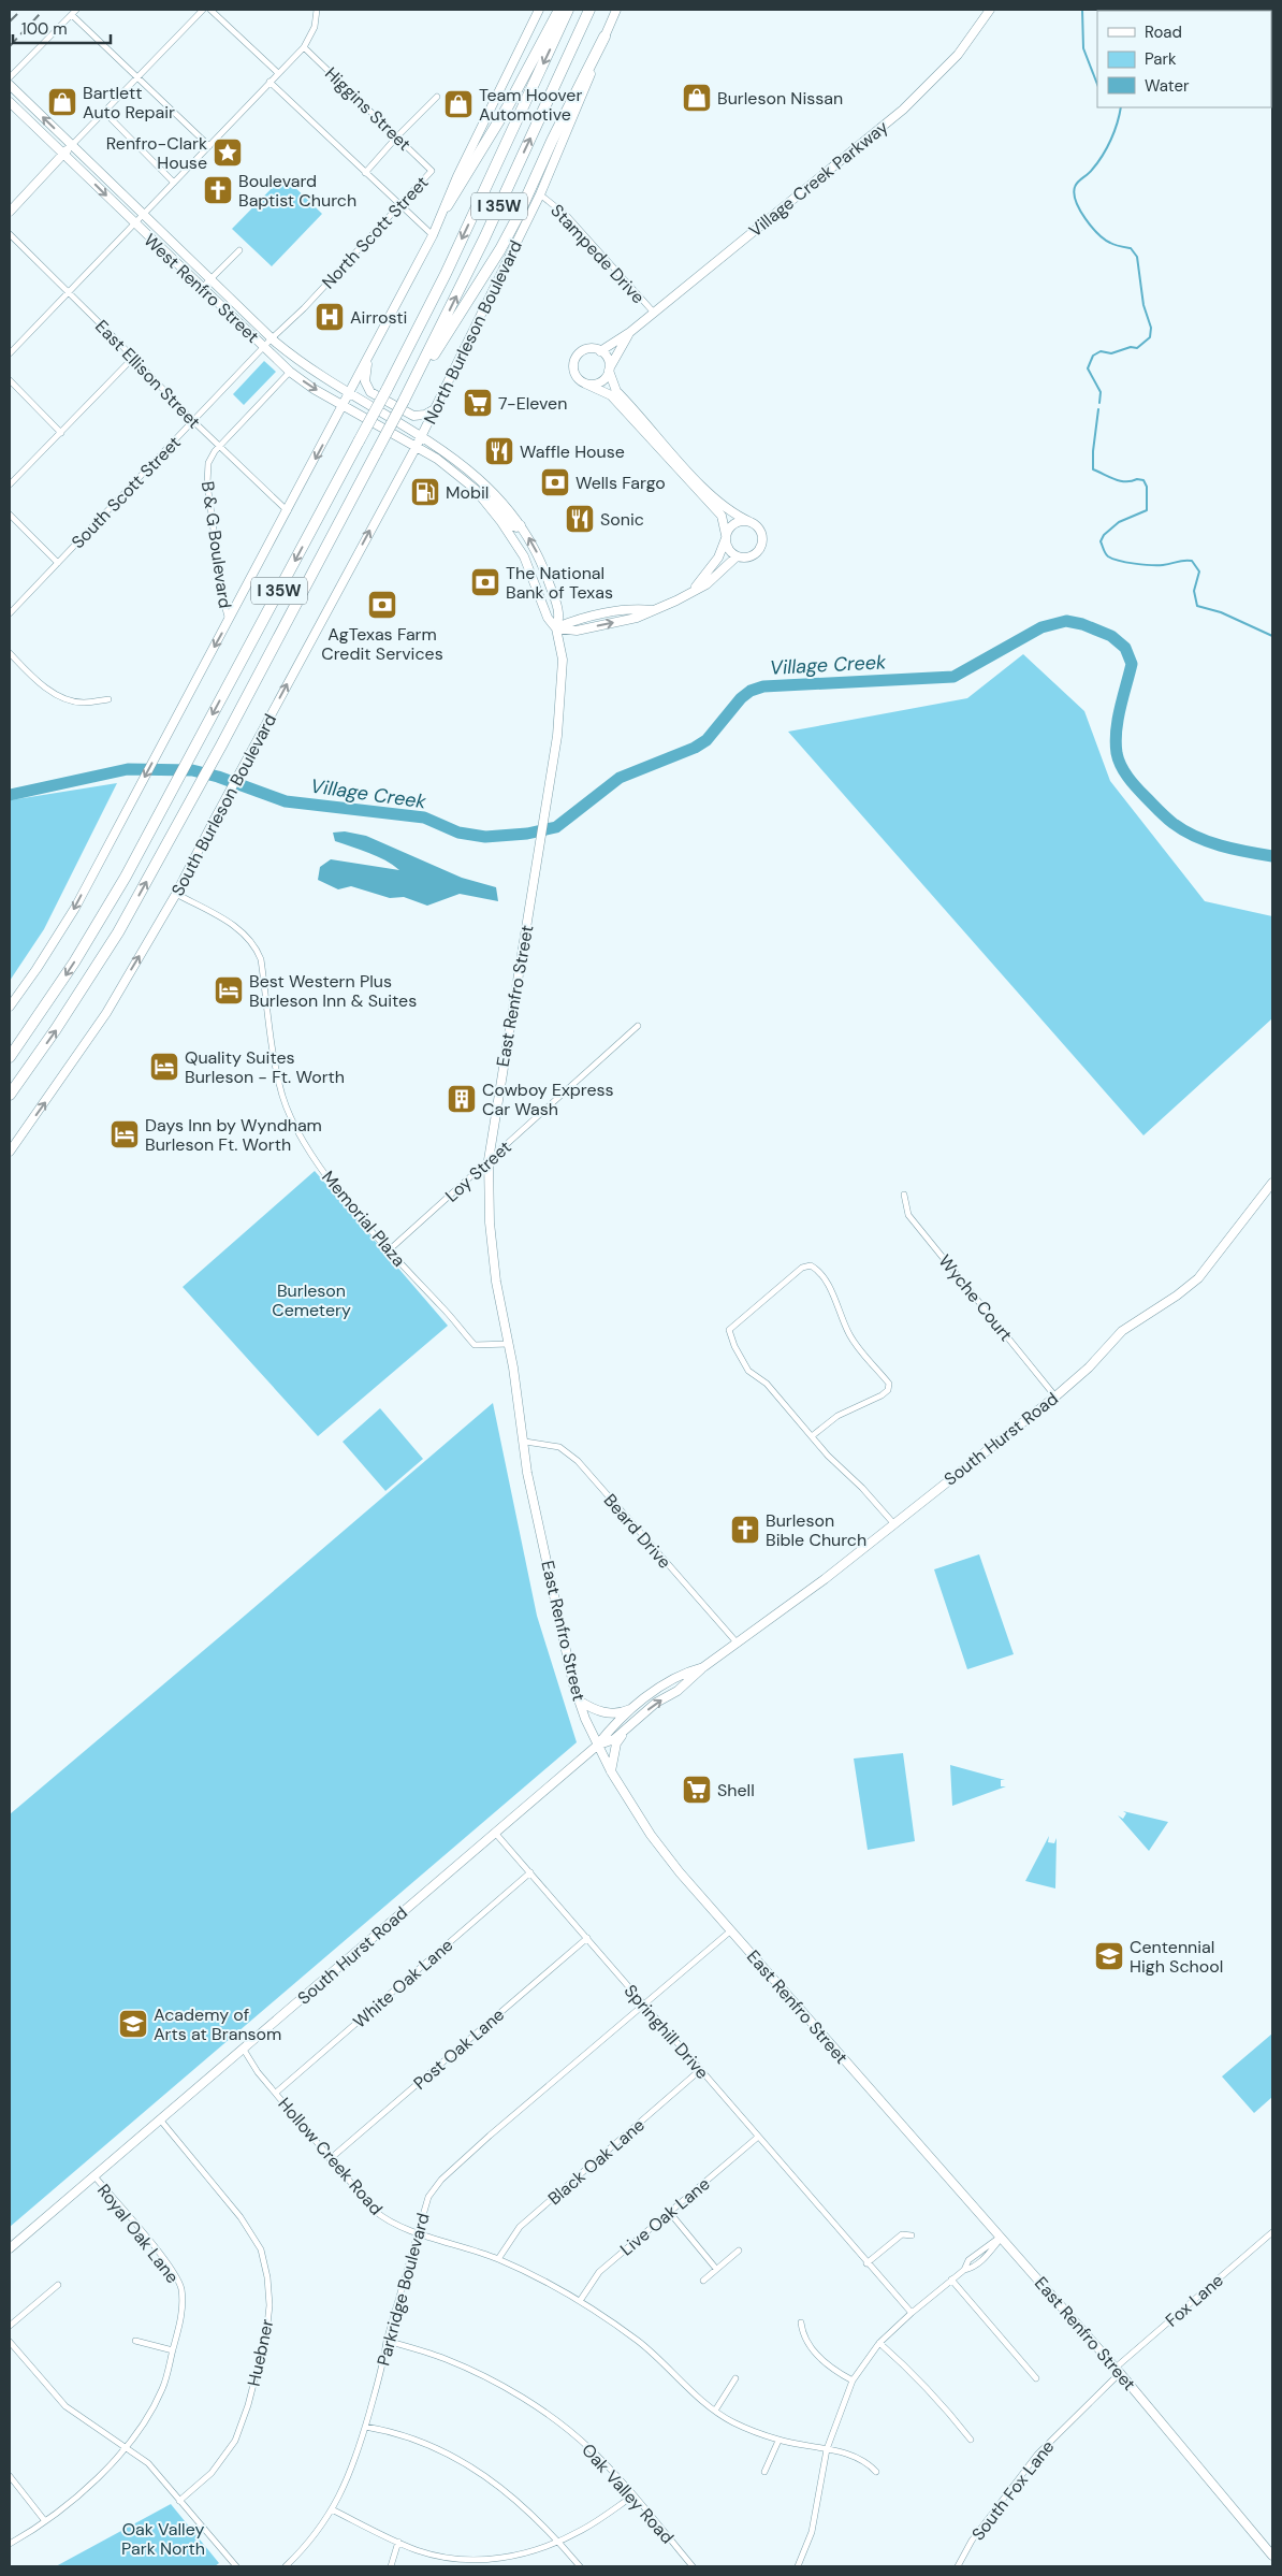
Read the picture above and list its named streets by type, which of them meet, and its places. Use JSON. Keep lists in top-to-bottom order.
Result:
{
  "streets": {
    "highway": ["I 35W"],
    "main road": [
      "Village Creek Parkway",
      "West Renfro Street",
      "North Burleson Boulevard",
      "South Burleson Boulevard",
      "East Renfro Street",
      "South Hurst Road"
    ],
    "street": [
      "Higgins Street",
      "North Scott Street",
      "Stampede Drive",
      "East Ellison Street",
      "South Scott Street",
      "B & G Boulevard",
      "Loy Street",
      "Memorial Plaza",
      "Wyche Court",
      "Beard Drive",
      "White Oak Lane",
      "Springhill Drive",
      "Post Oak Lane",
      "Hollow Creek Road",
      "Black Oak Lane",
      "Live Oak Lane",
      "Royal Oak Lane",
      "Parkridge Boulevard",
      "Fox Lane",
      "Huebner",
      "South Fox Lane",
      "Oak Valley Road"
    ]
  },
  "crossings": [
    ["Higgins Street", "North Scott Street"],
    ["Village Creek Parkway", "Stampede Drive"],
    ["North Scott Street", "West Renfro Street"],
    ["North Scott Street", "South Scott Street"],
    ["Stampede Drive", "North Burleson Boulevard"],
    ["West Renfro Street", "North Burleson Boulevard"],
    ["West Renfro Street", "South Scott Street"],
    ["West Renfro Street", "B & G Boulevard"],
    ["West Renfro Street", "South Burleson Boulevard"],
    ["West Renfro Street", "East Renfro Street"],
    ["North Burleson Boulevard", "South Burleson Boulevard"],
    ["North Burleson Boulevard", "East Renfro Street"],
    ["East Ellison Street", "South Scott Street"],
    ["East Ellison Street", "B & G Boulevard"],
    ["South Burleson Boulevard", "East Renfro Street"],
    ["South Burleson Boulevard", "Memorial Plaza"],
    ["East Renfro Street", "Loy Street"],
    ["East Renfro Street", "Memorial Plaza"],
    ["East Renfro Street", "South Hurst Road"],
    ["East Renfro Street", "Beard Drive"],
    ["East Renfro Street", "Parkridge Boulevard"],
    ["East Renfro Street", "Fox Lane"],
    ["East Renfro Street", "South Fox Lane"],
    ["Loy Street", "Memorial Plaza"],
    ["Wyche Court", "South Hurst Road"],
    ["South Hurst Road", "Beard Drive"],
    ["South Hurst Road", "Springhill Drive"],
    ["South Hurst Road", "Hollow Creek Road"],
    ["South Hurst Road", "Royal Oak Lane"],
    ["South Hurst Road", "Huebner"],
    ["White Oak Lane", "Springhill Drive"],
    ["White Oak Lane", "Hollow Creek Road"],
    ["Springhill Drive", "Post Oak Lane"],
    ["Springhill Drive", "Black Oak Lane"],
    ["Springhill Drive", "Live Oak Lane"],
    ["Springhill Drive", "Parkridge Boulevard"],
    ["Post Oak Lane", "Hollow Creek Road"],
    ["Hollow Creek Road", "Black Oak Lane"],
    ["Hollow Creek Road", "Live Oak Lane"],
    ["Hollow Creek Road", "Parkridge Boulevard"],
    ["Parkridge Boulevard", "Oak Valley Road"],
    ["Fox Lane", "South Fox Lane"]
  ],
  "one_way": ["South Burleson Boulevard"],
  "water": ["Village Creek"],
  "parks": ["Burleson Cemetery", "Oak Valley Park North"],
  "places": {
    "shop": ["Burleson Nissan", "Bartlett Auto Repair", "Team Hoover Automotive"],
    "place": ["Renfro-Clark House"],
    "church": ["Boulevard Baptist Church", "Burleson Bible Church"],
    "hospital": ["Airrosti"],
    "supermarket": ["7-Eleven", "Shell"],
    "restaurant": ["Waffle House", "Sonic"],
    "bank": ["Wells Fargo", "The National Bank of Texas", "AgTexas Farm Credit Services"],
    "fuel station": ["Mobil"],
    "hotel": ["Best Western Plus Burleson Inn & Suites", "Quality Suites Burleson - Ft. Worth", "Days Inn by Wyndham Burleson Ft. Worth"],
    "building": ["Cowboy Express Car Wash"],
    "school or university": ["Centennial High School", "Academy of Arts at Bransom"]
  },
  "legend": ["Road", "Park", "Water"],
  "scale_bar": "100 m"
}
